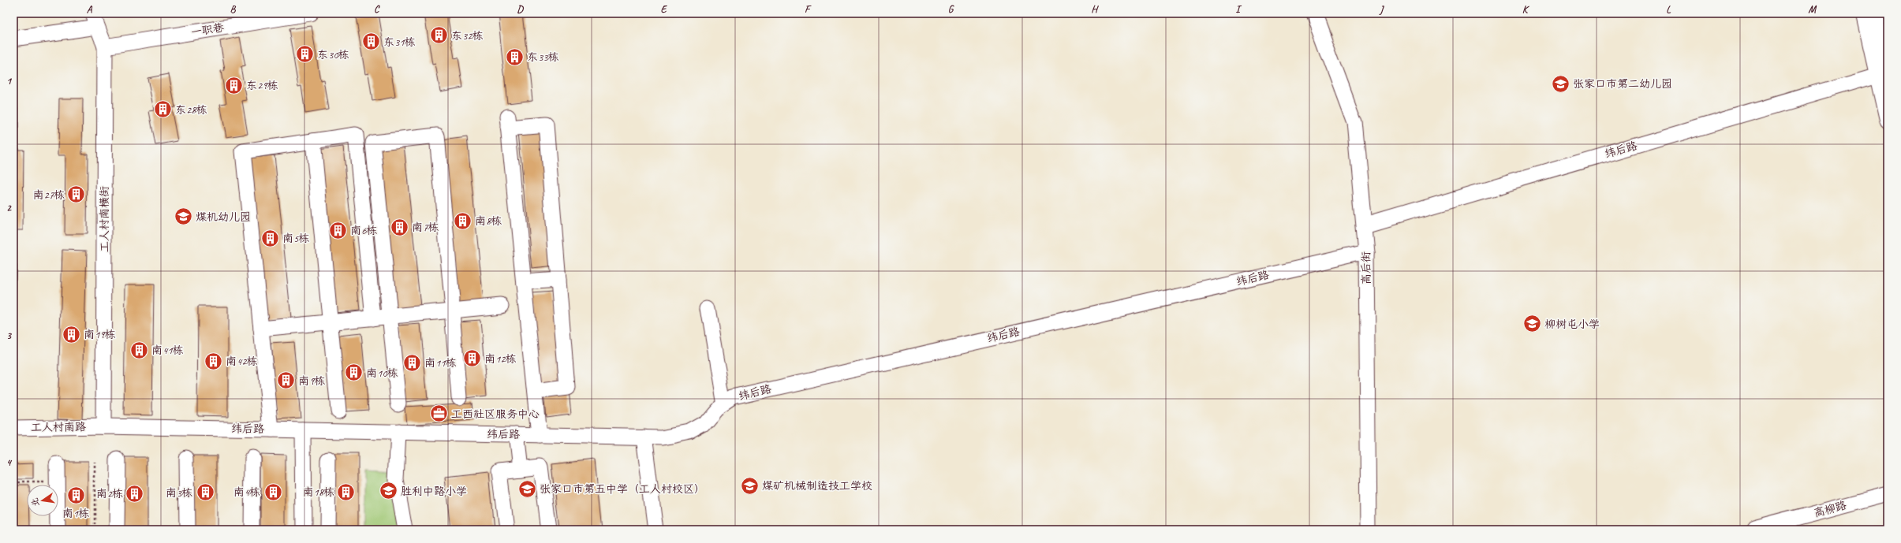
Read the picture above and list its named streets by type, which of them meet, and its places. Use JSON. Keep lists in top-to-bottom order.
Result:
{
  "streets": {
    "street": [
      "一职巷",
      "纬后路",
      "工人村南横街",
      "高后街",
      "工人村南路",
      "高柳路"
    ]
  },
  "crossings": [
    ["一职巷", "工人村南横街"],
    ["纬后路", "工人村南横街"],
    ["纬后路", "高后街"],
    ["纬后路", "工人村南路"],
    ["工人村南横街", "工人村南路"]
  ],
  "places": {
    "building": [
      "东32栋",
      "东31栋",
      "东30栋",
      "东33栋",
      "东29栋",
      "东28栋",
      "南27栋",
      "南8栋",
      "南7栋",
      "南6栋",
      "南5栋",
      "南19栋",
      "南41栋",
      "南12栋",
      "南42栋",
      "南11栋",
      "南10栋",
      "南9栋",
      "南4栋",
      "南18栋",
      "南3栋",
      "南2栋",
      "南1栋"
    ],
    "school or university": [
      "张家口市第二幼儿园",
      "煤机幼儿园",
      "柳树屯小学",
      "煤矿机械制造技工学校",
      "张家口市第五中学（工人村校区）",
      "胜利中路小学"
    ],
    "office": ["工西社区服务中心"]
  },
  "north": "left",
  "grid": {
    "columns": [
      "A",
      "B",
      "C",
      "D",
      "E",
      "F",
      "G",
      "H",
      "I",
      "J",
      "K",
      "L",
      "M"
    ],
    "rows": [
      "1",
      "2",
      "3",
      "4"
    ]
  }
}
